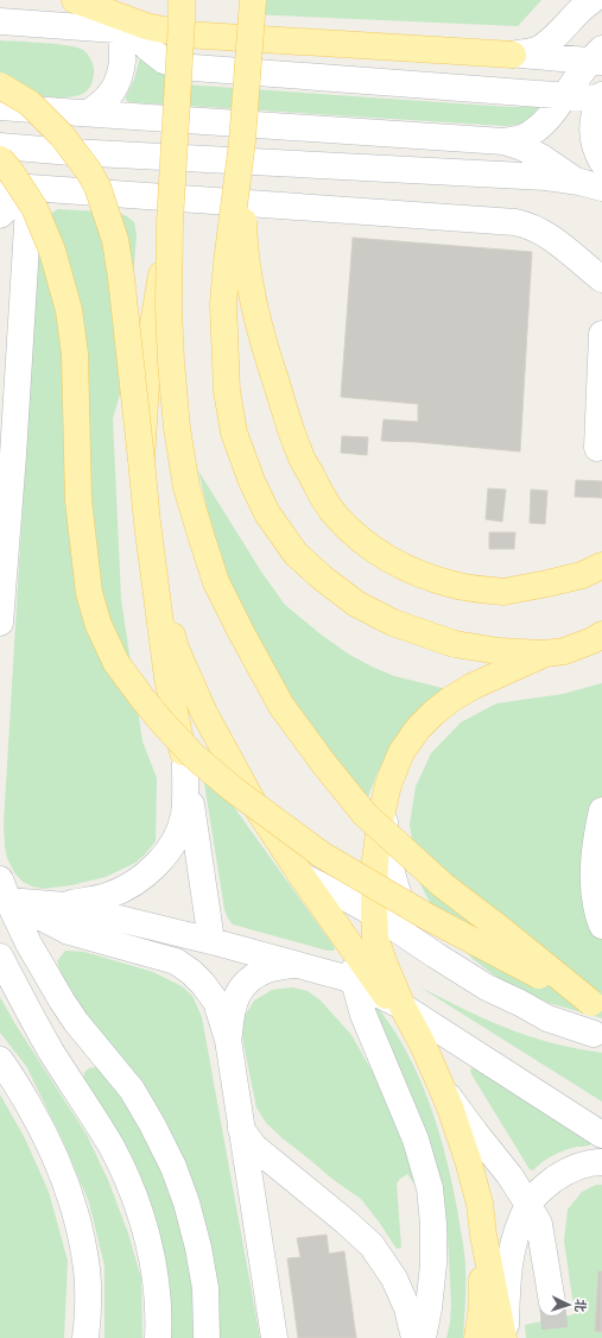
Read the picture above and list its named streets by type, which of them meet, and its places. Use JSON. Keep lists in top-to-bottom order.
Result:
{
  "north": "right"
}
